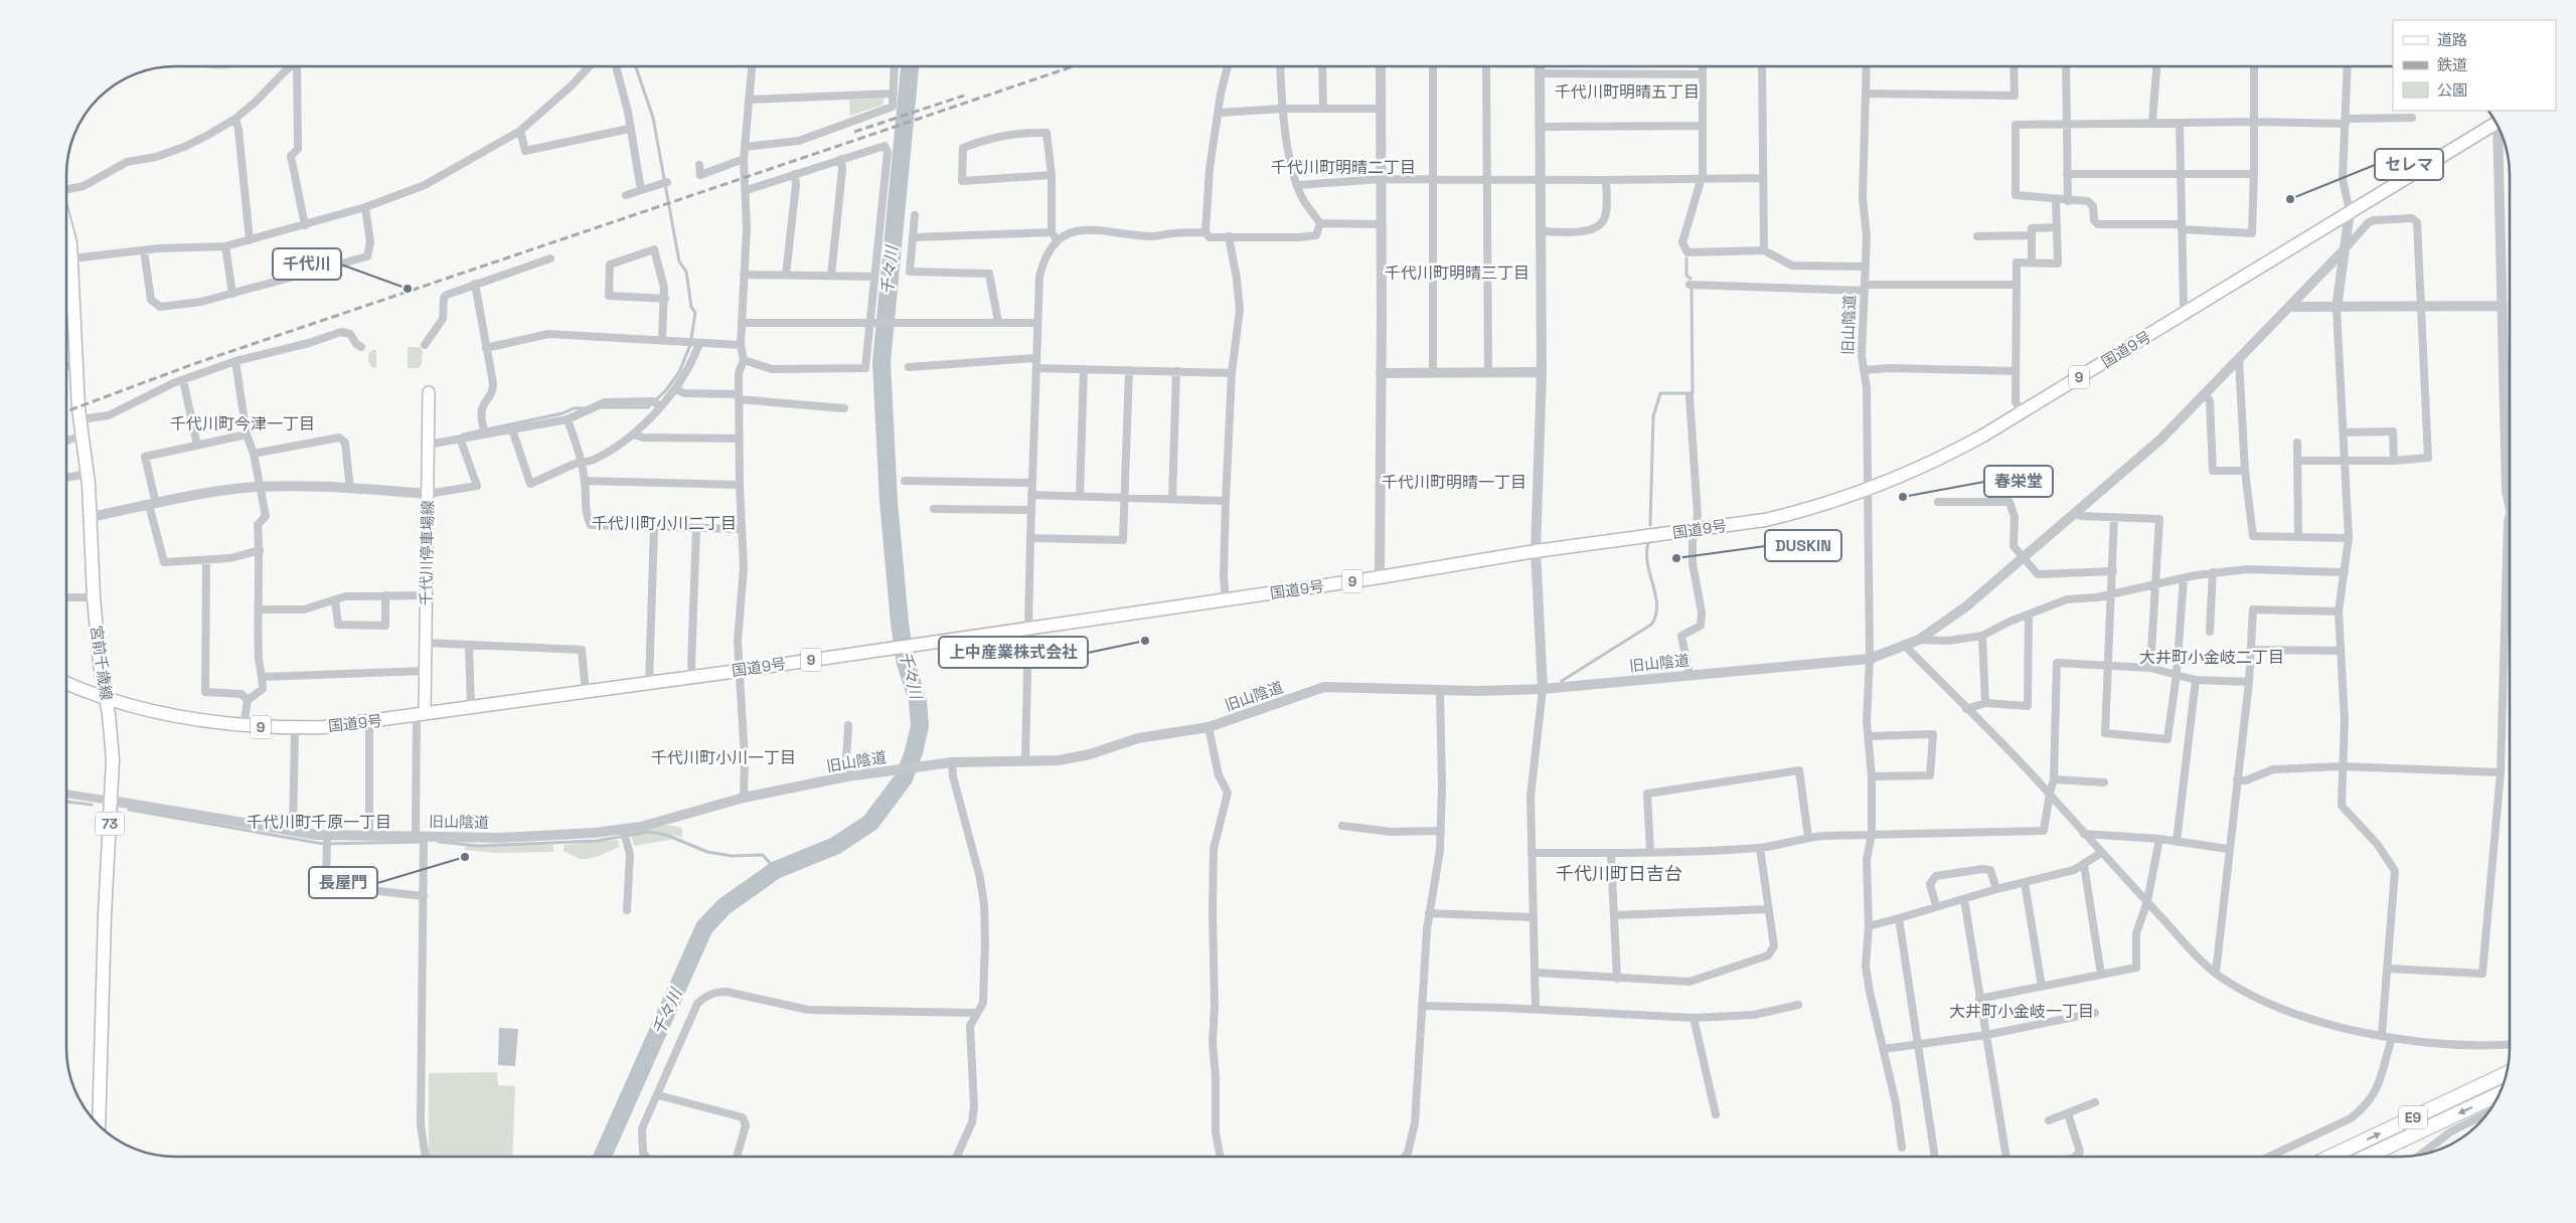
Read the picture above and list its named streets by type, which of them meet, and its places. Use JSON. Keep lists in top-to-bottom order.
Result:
{
  "streets": {
    "highway": ["E9"],
    "main road": [
      "国道9号",
      "9",
      "千代川停車場線",
      "宮前千歳線",
      "73"
    ],
    "street": ["旧山陰道"]
  },
  "crossings": [
    ["旧山陰道", "国道9号"],
    ["旧山陰道", "宮前千歳線"],
    ["国道9号", "千代川停車場線"],
    ["国道9号", "宮前千歳線"]
  ],
  "districts": [
    "千代川町明晴五丁目",
    "千代川町明晴二丁目",
    "千代川町明晴三丁目",
    "千代川町今津一丁目",
    "千代川町明晴一丁目",
    "千代川町小川二丁目",
    "大井町小金岐二丁目",
    "千代川町小川一丁目",
    "千代川町千原一丁目",
    "千代川町日吉台",
    "大井町小金岐一丁目"
  ],
  "water": ["千々川"],
  "places": [
    "セレマ",
    "千代川",
    "春栄堂",
    "DUSKIN",
    "上中産業株式会社",
    "長屋門"
  ],
  "legend": ["道路", "鉄道", "公園"]
}
